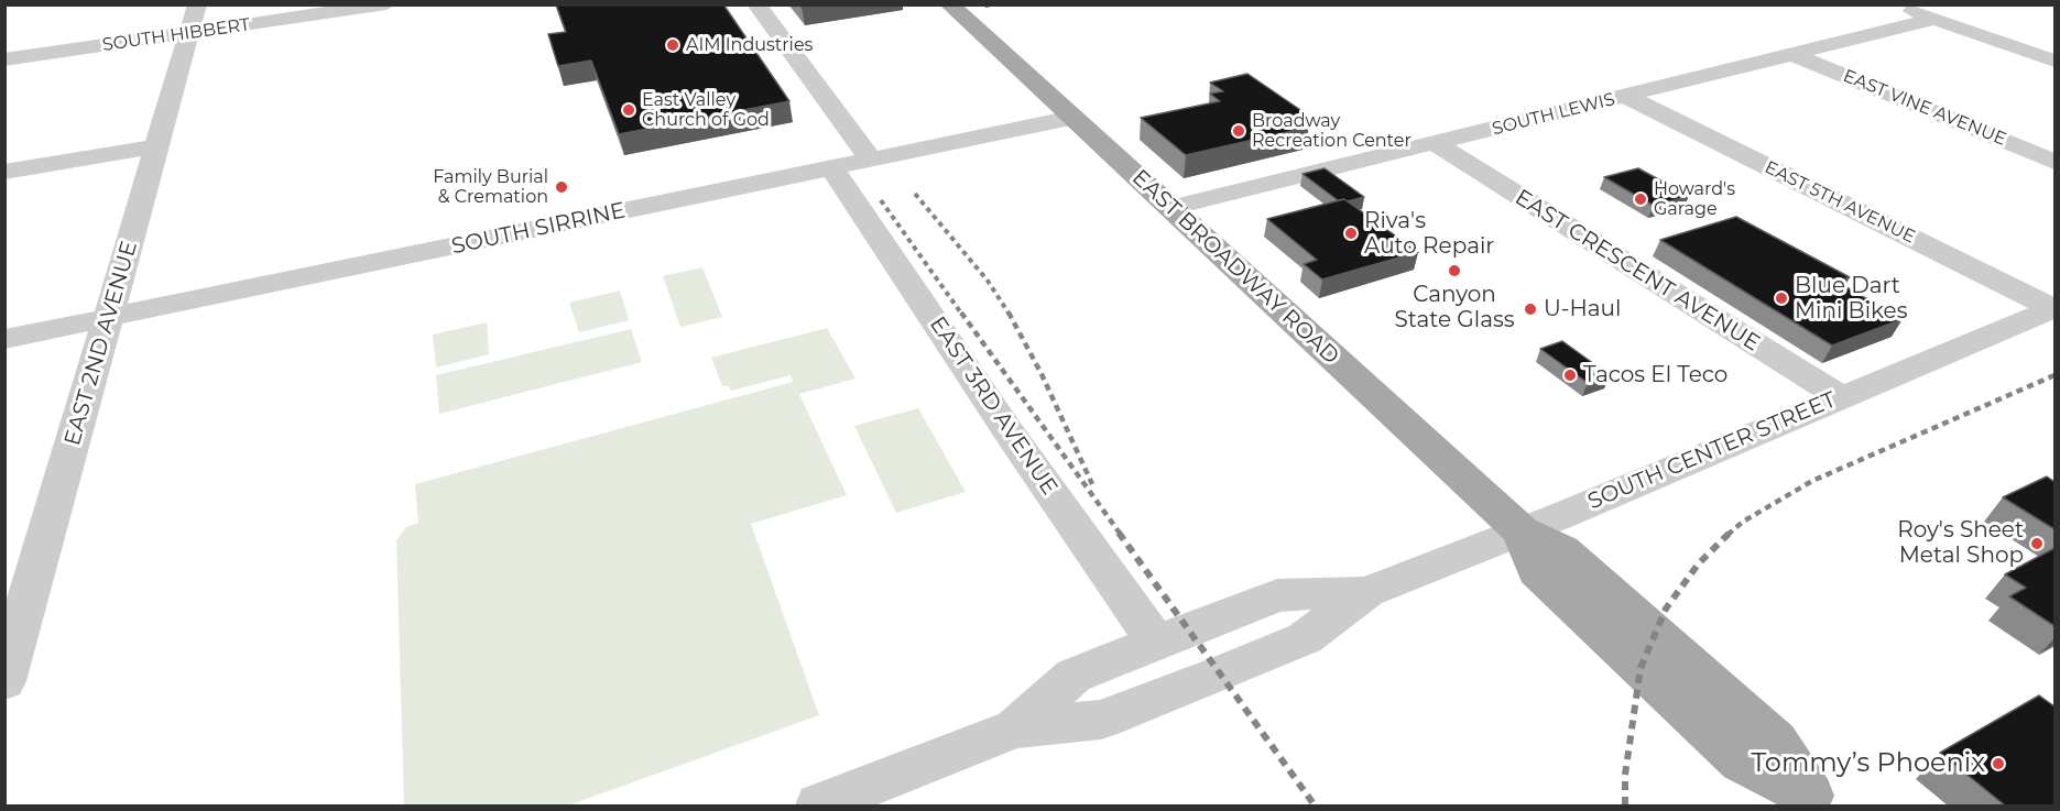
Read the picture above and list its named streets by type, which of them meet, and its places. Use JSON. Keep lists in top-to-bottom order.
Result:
{
  "streets": {
    "main road": ["EAST BROADWAY ROAD"],
    "street": [
      "SOUTH HIBBERT",
      "EAST VINE AVENUE",
      "SOUTH LEWIS",
      "EAST 5TH AVENUE",
      "SOUTH SIRRINE",
      "EAST CRESCENT AVENUE",
      "EAST 2ND AVENUE",
      "EAST 3RD AVENUE",
      "SOUTH CENTER STREET"
    ]
  },
  "crossings": [
    ["SOUTH HIBBERT", "EAST 2ND AVENUE"],
    ["EAST VINE AVENUE", "SOUTH LEWIS"],
    ["SOUTH LEWIS", "EAST 5TH AVENUE"],
    ["SOUTH LEWIS", "EAST BROADWAY ROAD"],
    ["SOUTH LEWIS", "EAST CRESCENT AVENUE"],
    ["EAST 5TH AVENUE", "SOUTH CENTER STREET"],
    ["SOUTH SIRRINE", "EAST BROADWAY ROAD"],
    ["SOUTH SIRRINE", "EAST 2ND AVENUE"],
    ["SOUTH SIRRINE", "EAST 3RD AVENUE"],
    ["EAST BROADWAY ROAD", "SOUTH CENTER STREET"],
    ["EAST CRESCENT AVENUE", "SOUTH CENTER STREET"],
    ["EAST 3RD AVENUE", "SOUTH CENTER STREET"]
  ],
  "places": [
    "AIM Industries",
    "East Valley Church of God",
    "Broadway Recreation Center",
    "Family Burial & Cremation",
    "Howard's Garage",
    "Riva's Auto Repair",
    "Canyon State Glass",
    "Blue Dart Mini Bikes",
    "U-Haul",
    "Tacos El Teco",
    "Roy's Sheet Metal Shop",
    "Tommy’s Phoenix"
  ]
}
